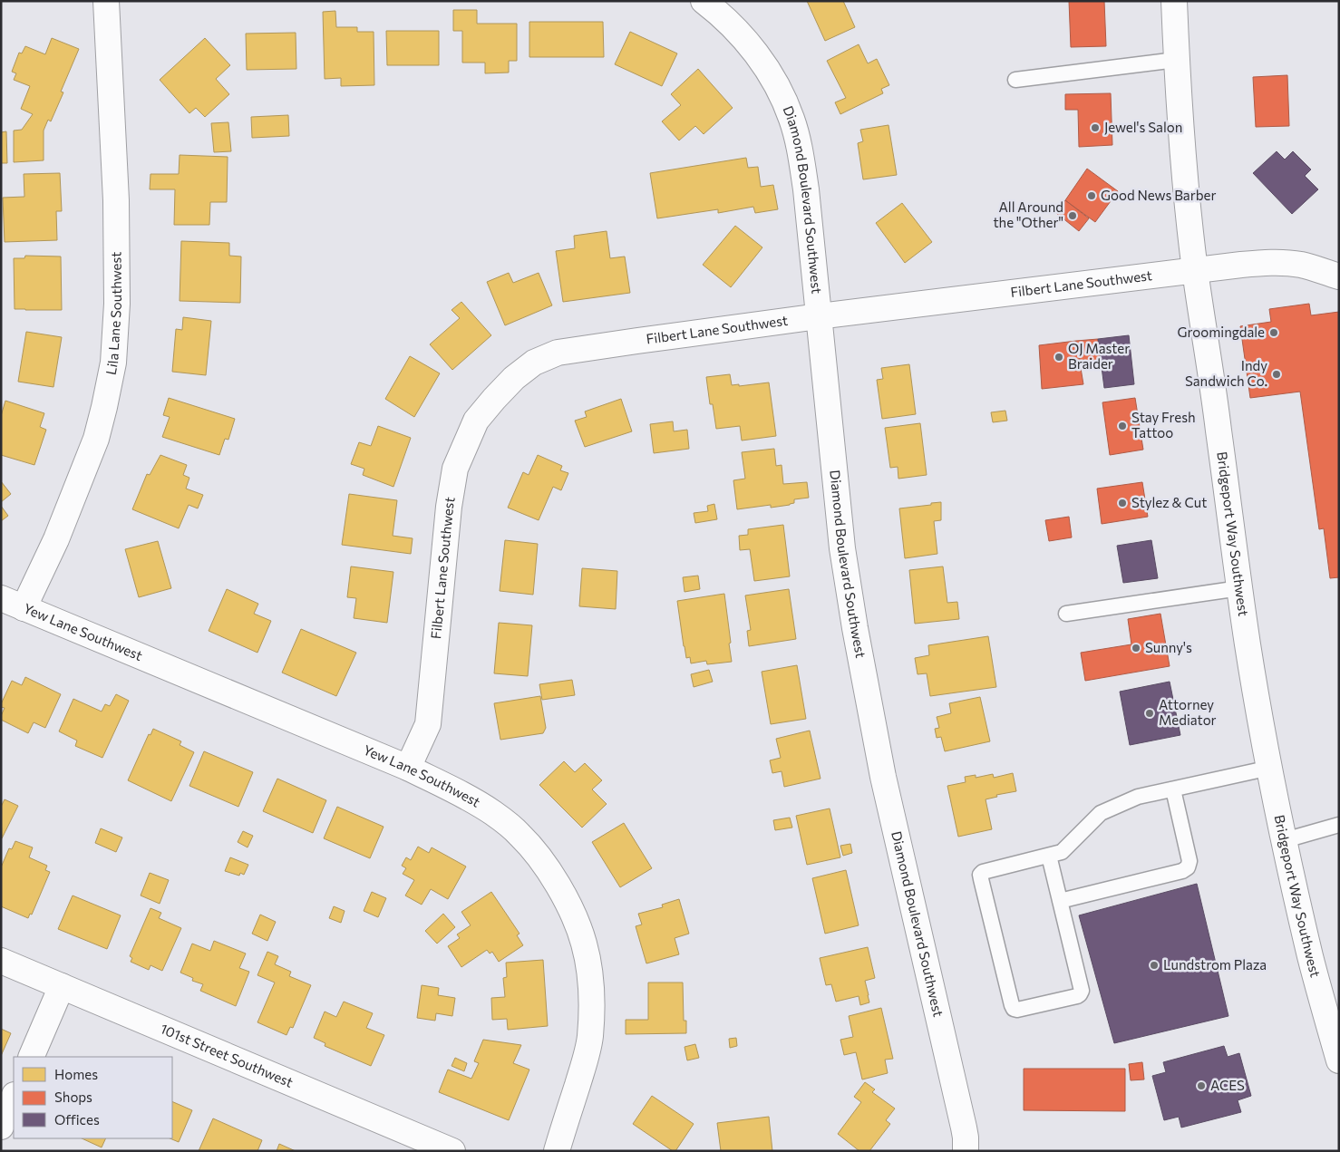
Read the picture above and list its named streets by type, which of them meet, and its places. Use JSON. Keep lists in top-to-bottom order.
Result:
{
  "streets": {
    "street": [
      "Diamond Boulevard Southwest",
      "Filbert Lane Southwest",
      "Lila Lane Southwest",
      "Bridgeport Way Southwest",
      "Yew Lane Southwest",
      "101st Street Southwest"
    ]
  },
  "crossings": [
    ["Diamond Boulevard Southwest", "Filbert Lane Southwest"],
    ["Filbert Lane Southwest", "Bridgeport Way Southwest"],
    ["Filbert Lane Southwest", "Yew Lane Southwest"],
    ["Lila Lane Southwest", "Yew Lane Southwest"]
  ],
  "places": [
    "Jewel's Salon",
    "Good News Barber",
    "All Around the \"Other\"",
    "Groomingdale",
    "OJ Master Braider",
    "Indy Sandwich Co.",
    "Stay Fresh Tattoo",
    "Stylez & Cut",
    "Sunny's",
    "Attorney Mediator",
    "Lundstrom Plaza",
    "ACES"
  ],
  "legend": ["Homes", "Shops", "Offices"]
}
